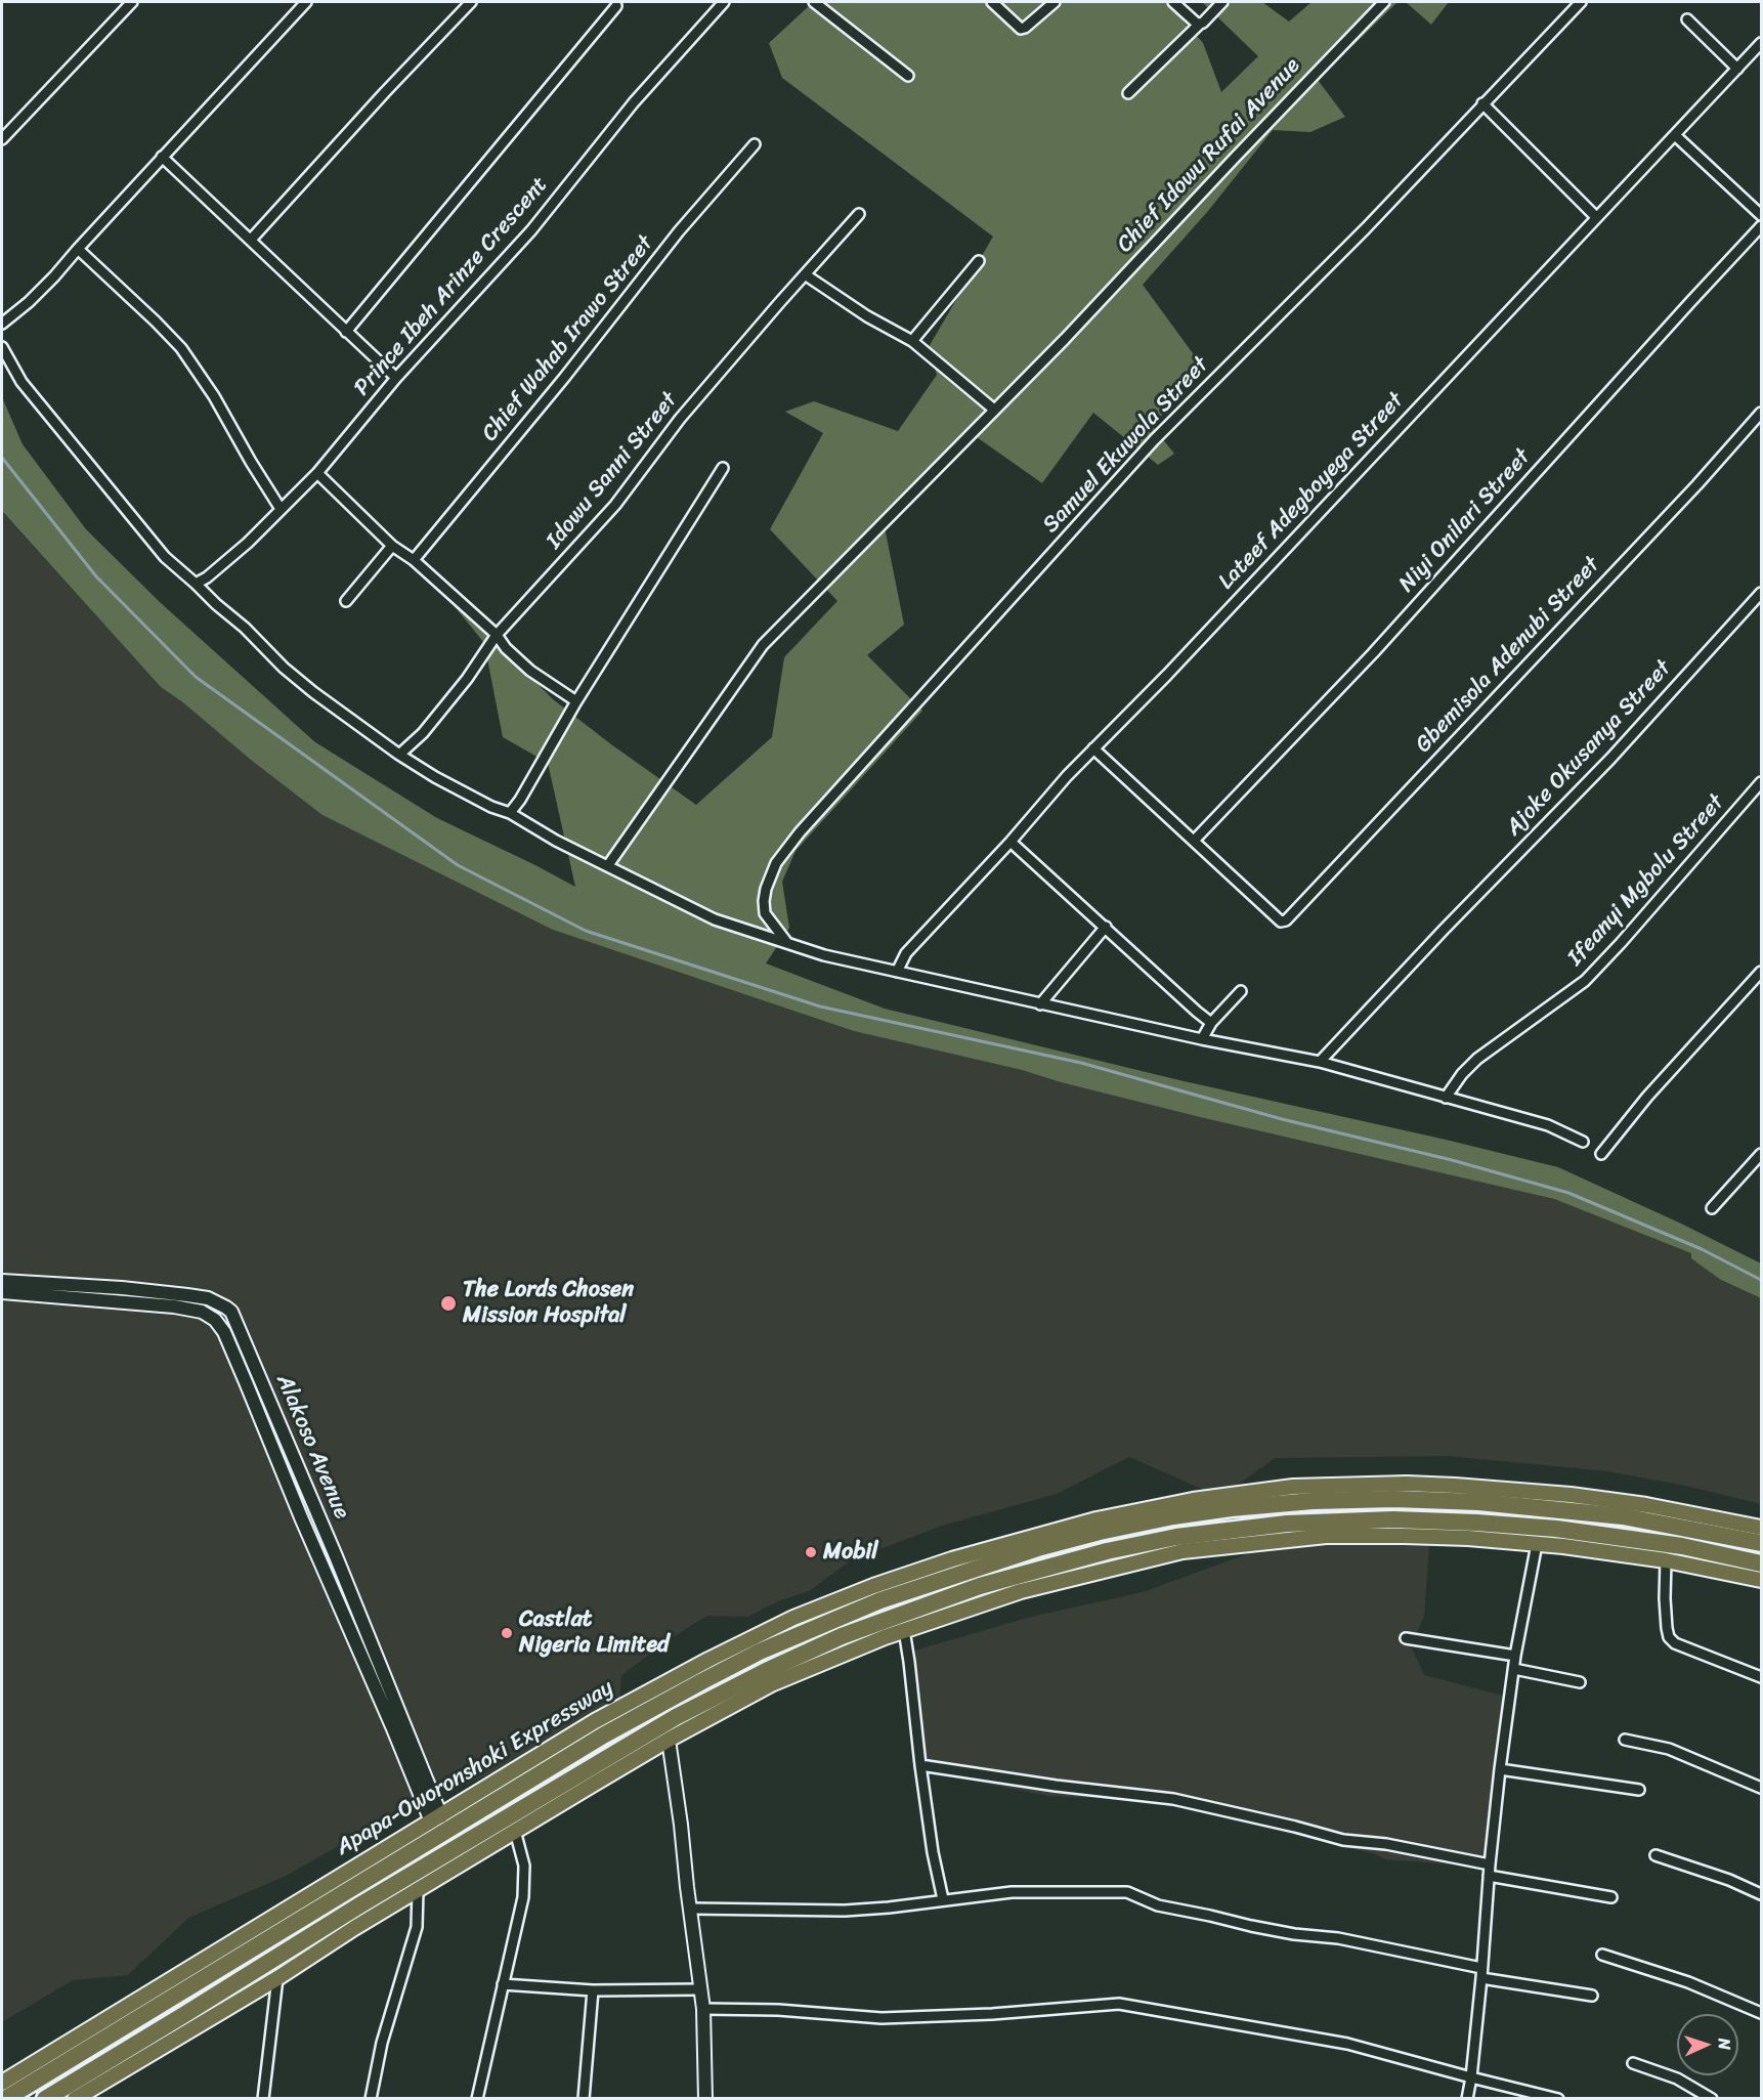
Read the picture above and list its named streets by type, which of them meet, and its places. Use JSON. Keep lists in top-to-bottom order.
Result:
{
  "streets": {
    "highway": ["Apapa-Oworonshoki Expressway"],
    "street": [
      "Chief Idowu Rufai Avenue",
      "Prince Ibeh Arinze Crescent",
      "Chief Wahab Irawo Street",
      "Samuel Ekuwola Street",
      "Idowu Sanni Street",
      "Lateef Adegboyega Street",
      "Niyi Onilari Street",
      "Gbemisola Adenubi Street",
      "Ajoke Okusanya Street",
      "Ifeanyi Mgbolu Street",
      "Alakoso Avenue"
    ]
  },
  "crossings": [
    ["Niyi Onilari Street", "Gbemisola Adenubi Street"],
    ["Alakoso Avenue", "Apapa-Oworonshoki Expressway"]
  ],
  "places": ["The Lords Chosen Mission Hospital", "Mobil", "Castlat Nigeria Limited"],
  "north": "right"
}
